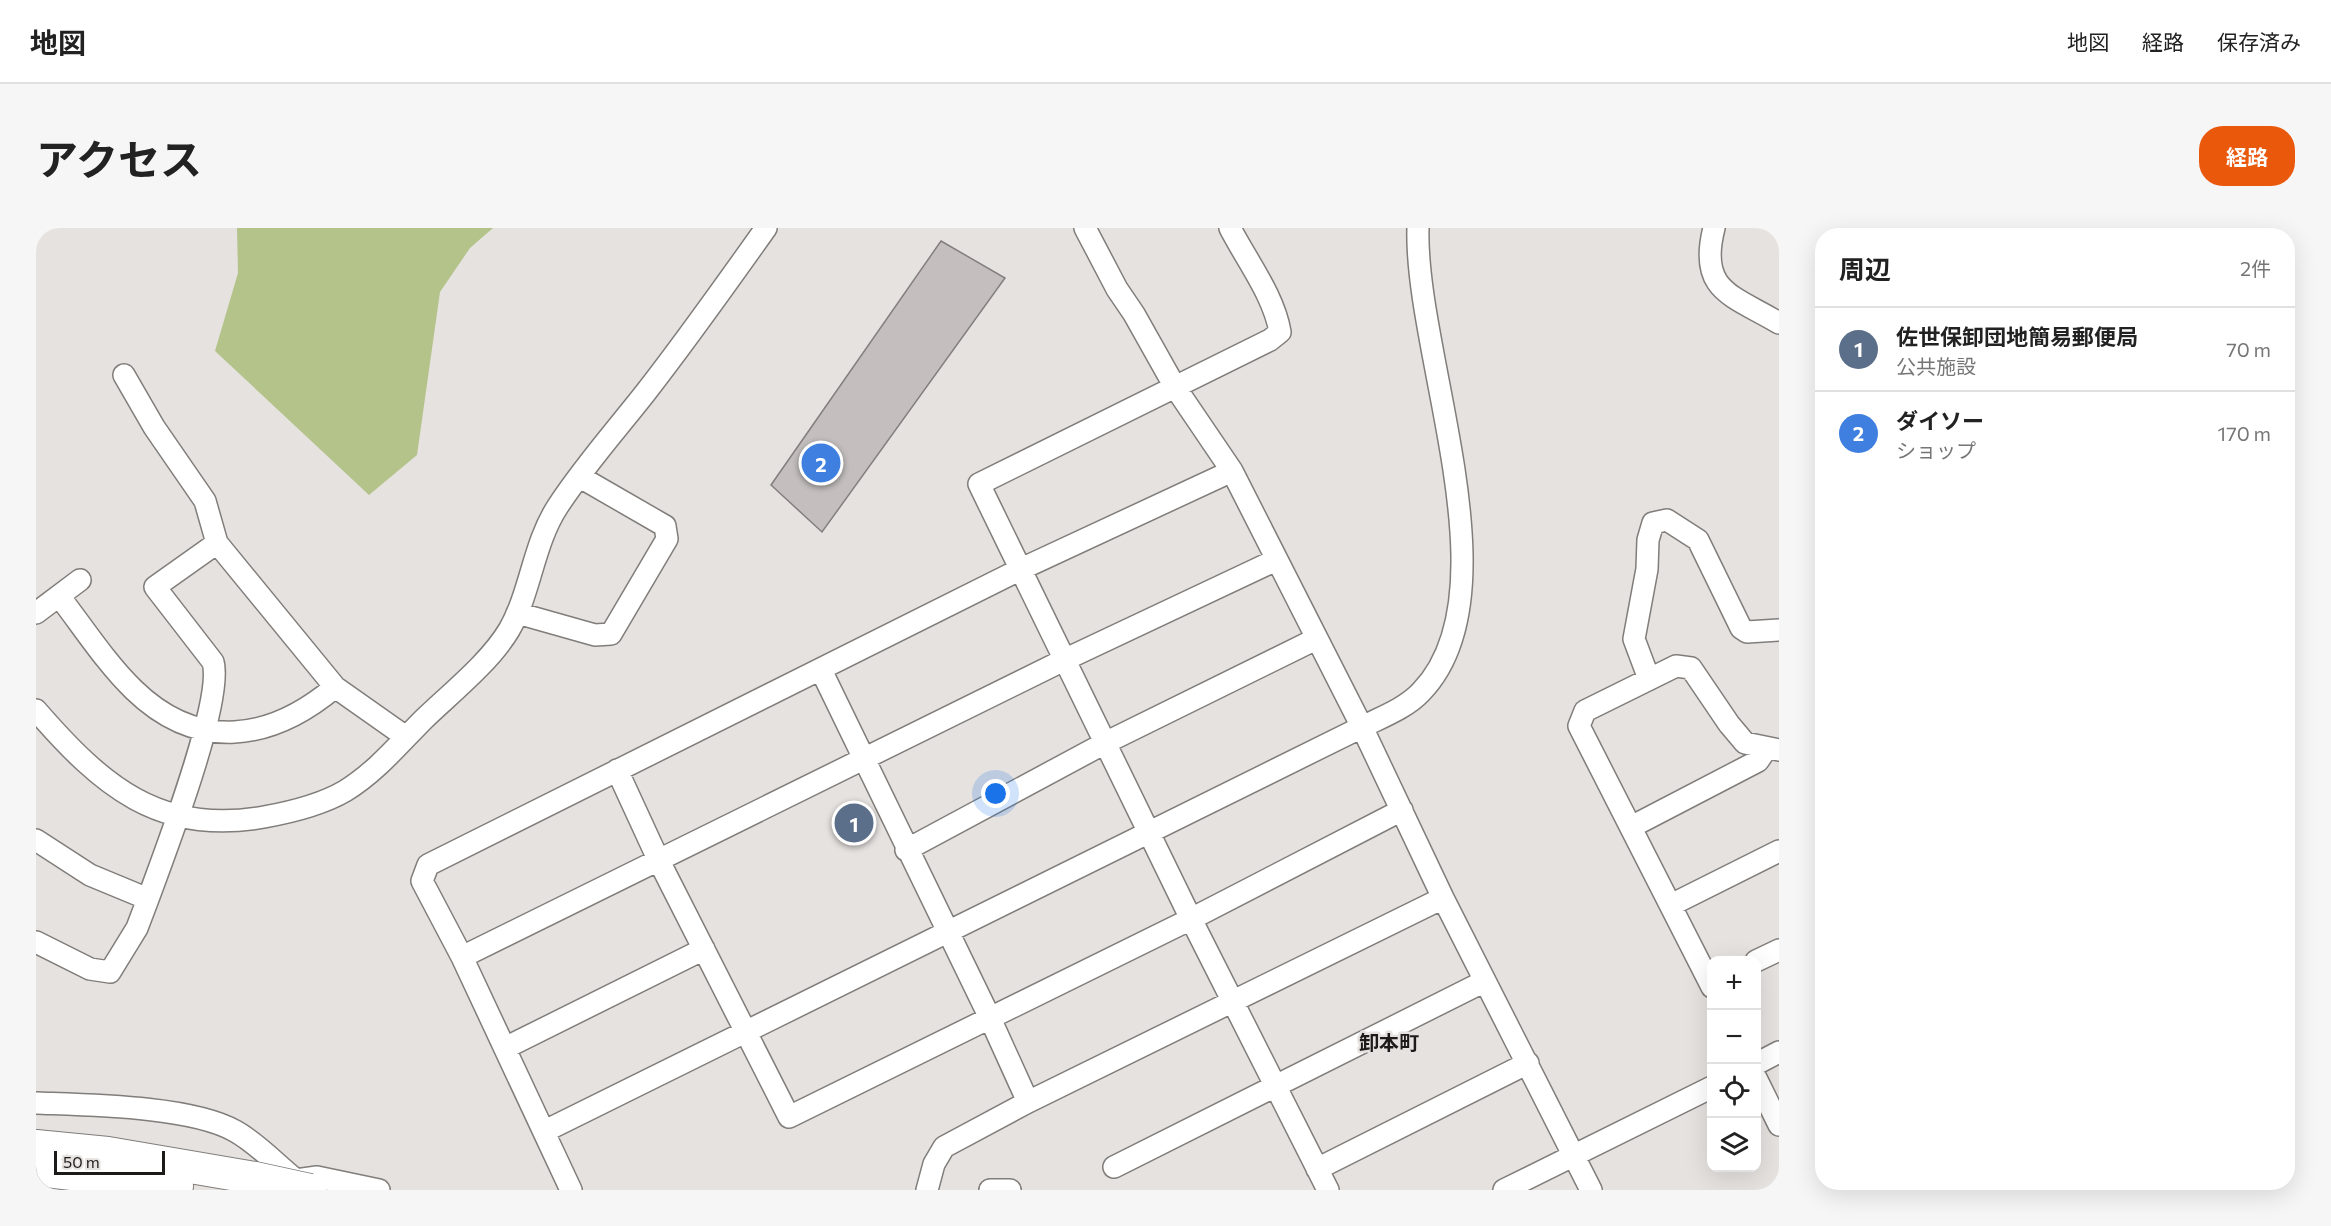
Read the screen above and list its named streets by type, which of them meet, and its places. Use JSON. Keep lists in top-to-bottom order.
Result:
{
  "districts": ["卸本町"],
  "scale_bar": "50 m",
  "page": {
    "header": "地図",
    "nav": ["地図", "経路", "保存済み"],
    "title": "アクセス",
    "buttons": "経路",
    "heading": ["周辺", "2件"],
    "list": [
      {
        "mark": "1",
        "name": "佐世保卸団地簡易郵便局",
        "note": "公共施設",
        "value": "70 m"
      },
      {
        "mark": "2",
        "name": "ダイソー",
        "note": "ショップ",
        "value": "170 m"
      }
    ],
    "pins": ["2", "1"],
    "map_buttons": ["+", "−"],
    "scale": "50 m"
  }
}
